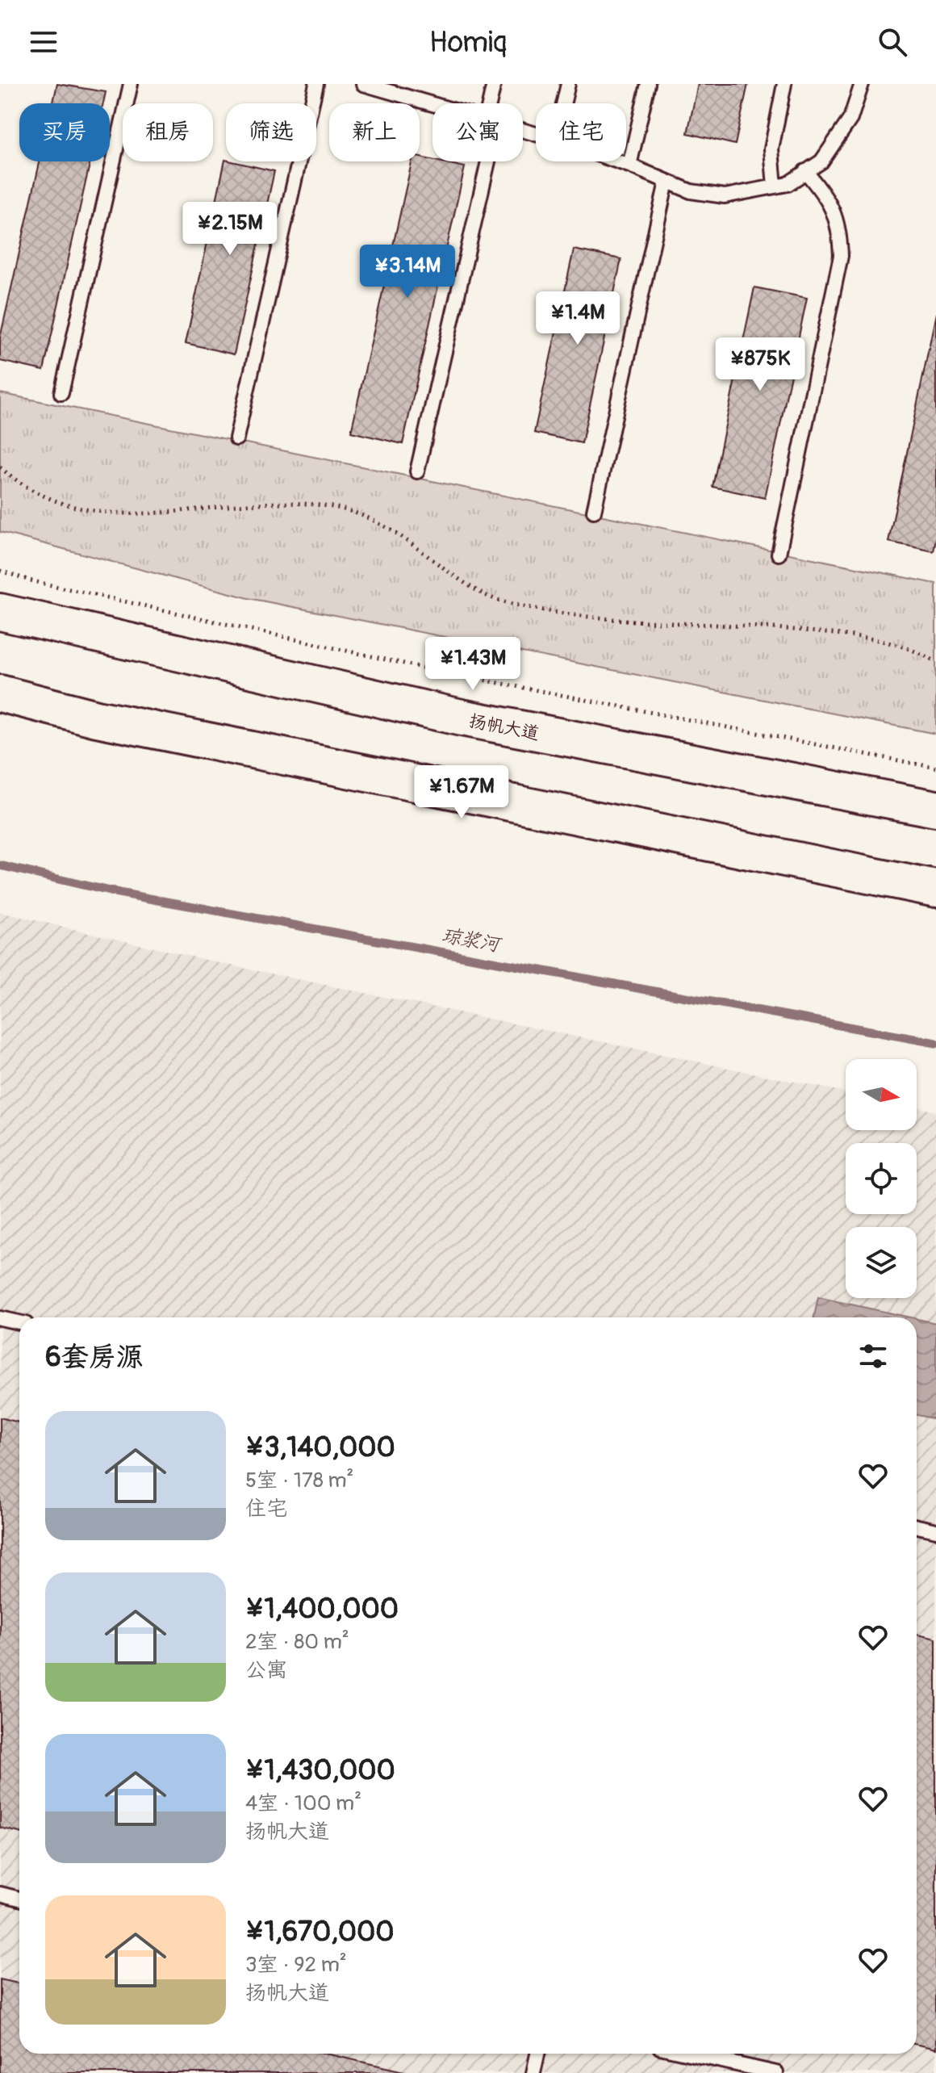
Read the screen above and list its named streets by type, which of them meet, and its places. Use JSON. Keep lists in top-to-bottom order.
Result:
{
  "streets": {
    "main road": ["扬帆大道"]
  },
  "water": ["琼浆河"],
  "north": "right",
  "page": {
    "header": "Homiq",
    "chip": [
      "买房",
      "租房",
      "筛选",
      "新上",
      "公寓",
      "住宅"
    ],
    "price": [
      "¥2.15M",
      "¥3.14M",
      "¥1.4M",
      "¥875K",
      "¥1.43M",
      "¥1.67M"
    ],
    "heading": "6套房源",
    "list": [
      {
        "name": "¥3,140,000",
        "note": "5室 · 178 m² · 住宅"
      },
      {
        "name": "¥1,400,000",
        "note": "2室 · 80 m² · 公寓"
      },
      {
        "name": "¥1,430,000",
        "note": "4室 · 100 m² · 扬帆大道"
      },
      {
        "name": "¥1,670,000",
        "note": "3室 · 92 m² · 扬帆大道"
      }
    ]
  }
}
